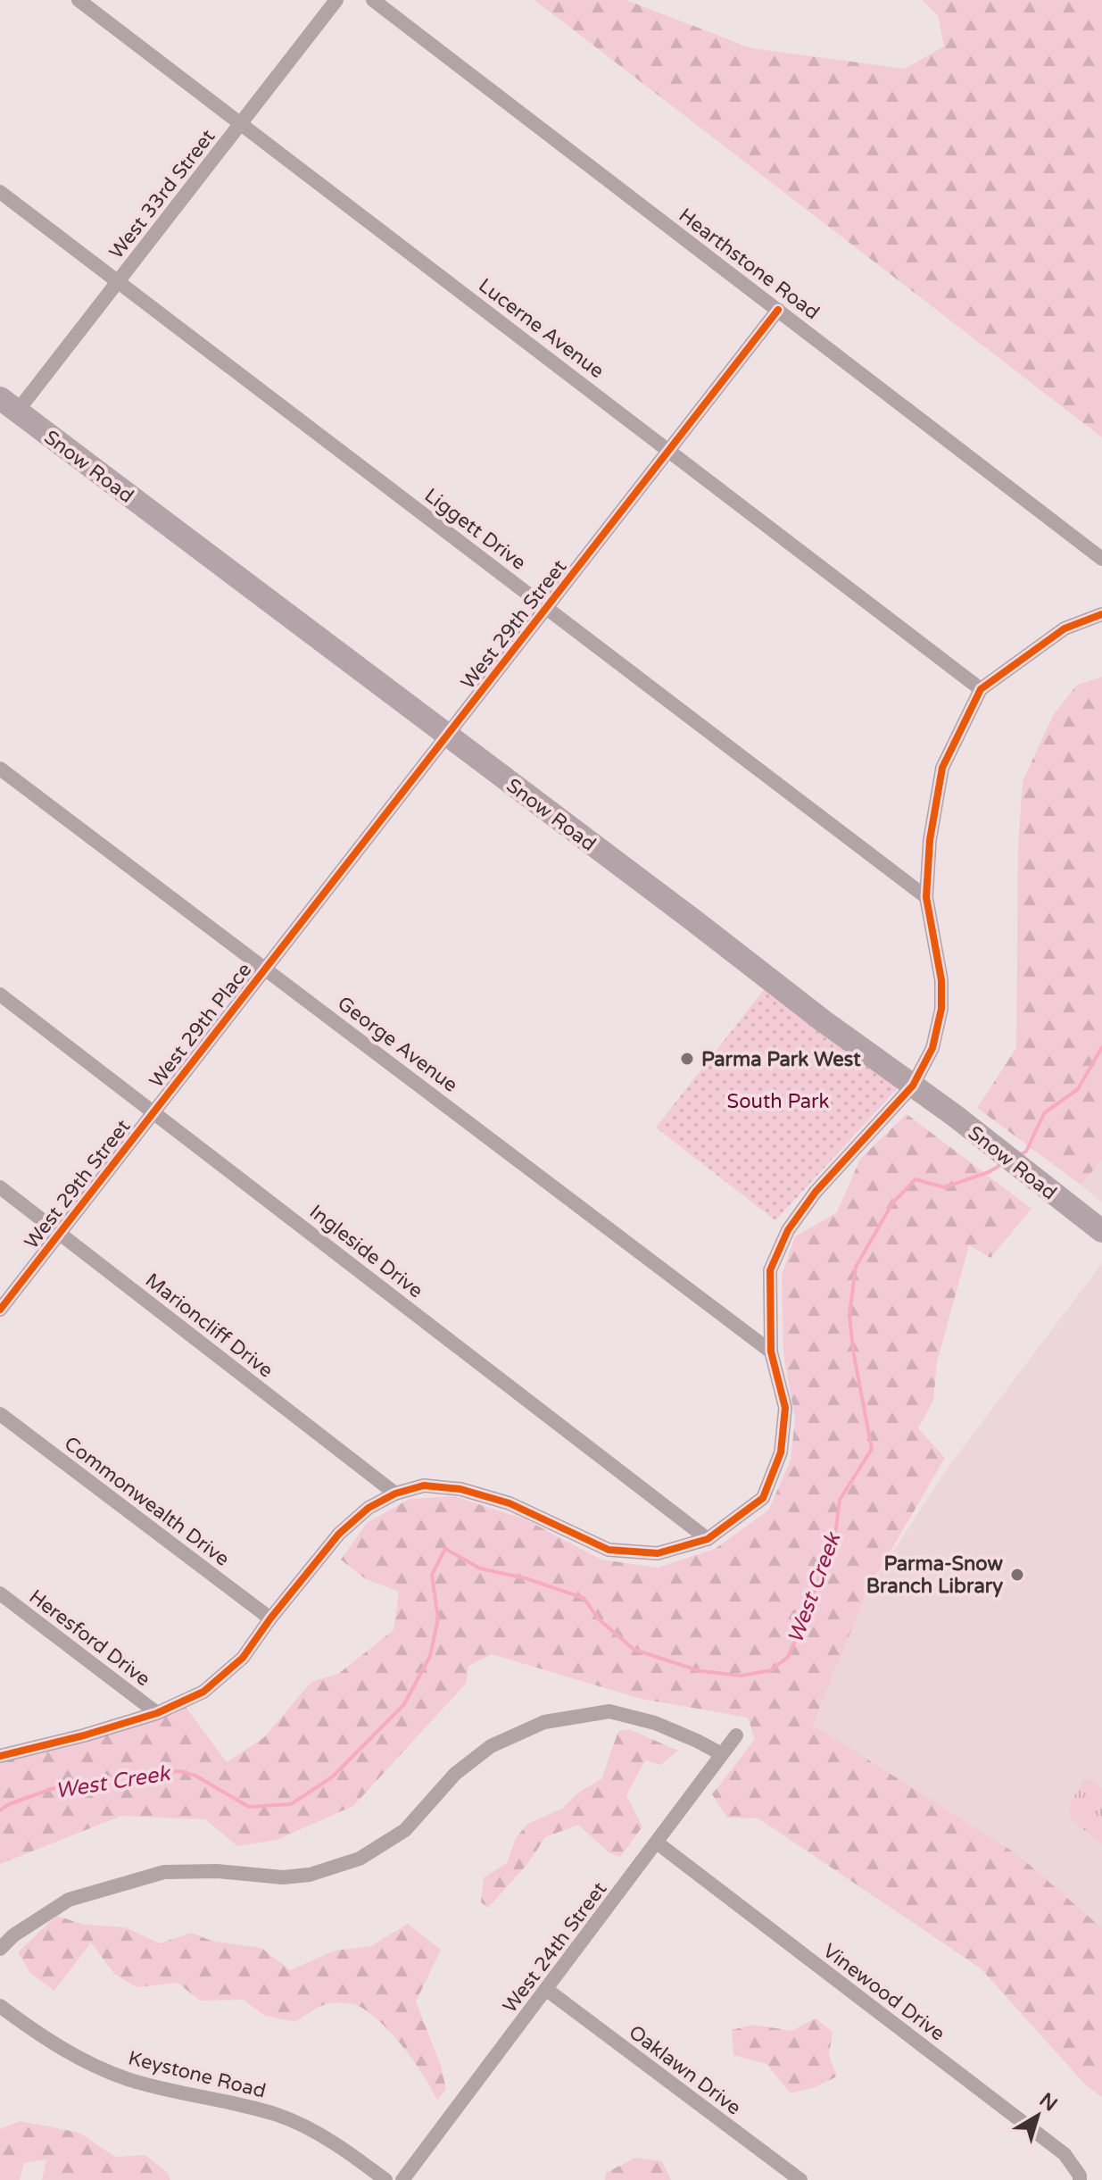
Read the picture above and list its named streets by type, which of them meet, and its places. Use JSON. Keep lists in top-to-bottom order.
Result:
{
  "streets": {
    "main road": ["Snow Road"],
    "street": [
      "West 33rd Street",
      "Hearthstone Road",
      "Lucerne Avenue",
      "Liggett Drive",
      "West 29th Street",
      "West 29th Place",
      "George Avenue",
      "Ingleside Drive",
      "Marioncliff Drive",
      "Commonwealth Drive",
      "Heresford Drive",
      "West 24th Street",
      "Vinewood Drive",
      "Oaklawn Drive",
      "Keystone Road"
    ]
  },
  "crossings": [
    ["West 33rd Street", "Lucerne Avenue"],
    ["West 33rd Street", "Snow Road"],
    ["West 33rd Street", "Liggett Drive"],
    ["Hearthstone Road", "West 29th Street"],
    ["Lucerne Avenue", "West 29th Street"],
    ["Snow Road", "West 29th Street"],
    ["Liggett Drive", "West 29th Street"],
    ["West 29th Street", "West 29th Place"],
    ["West 29th Street", "George Avenue"],
    ["West 29th Street", "Ingleside Drive"],
    ["West 29th Street", "Marioncliff Drive"],
    ["West 29th Place", "George Avenue"],
    ["West 29th Place", "Ingleside Drive"],
    ["West 24th Street", "Vinewood Drive"],
    ["West 24th Street", "Oaklawn Drive"]
  ],
  "water": ["West Creek"],
  "parks": ["South Park"],
  "places": ["Parma Park West", "Parma-Snow Branch Library"],
  "north": "top right"
}
